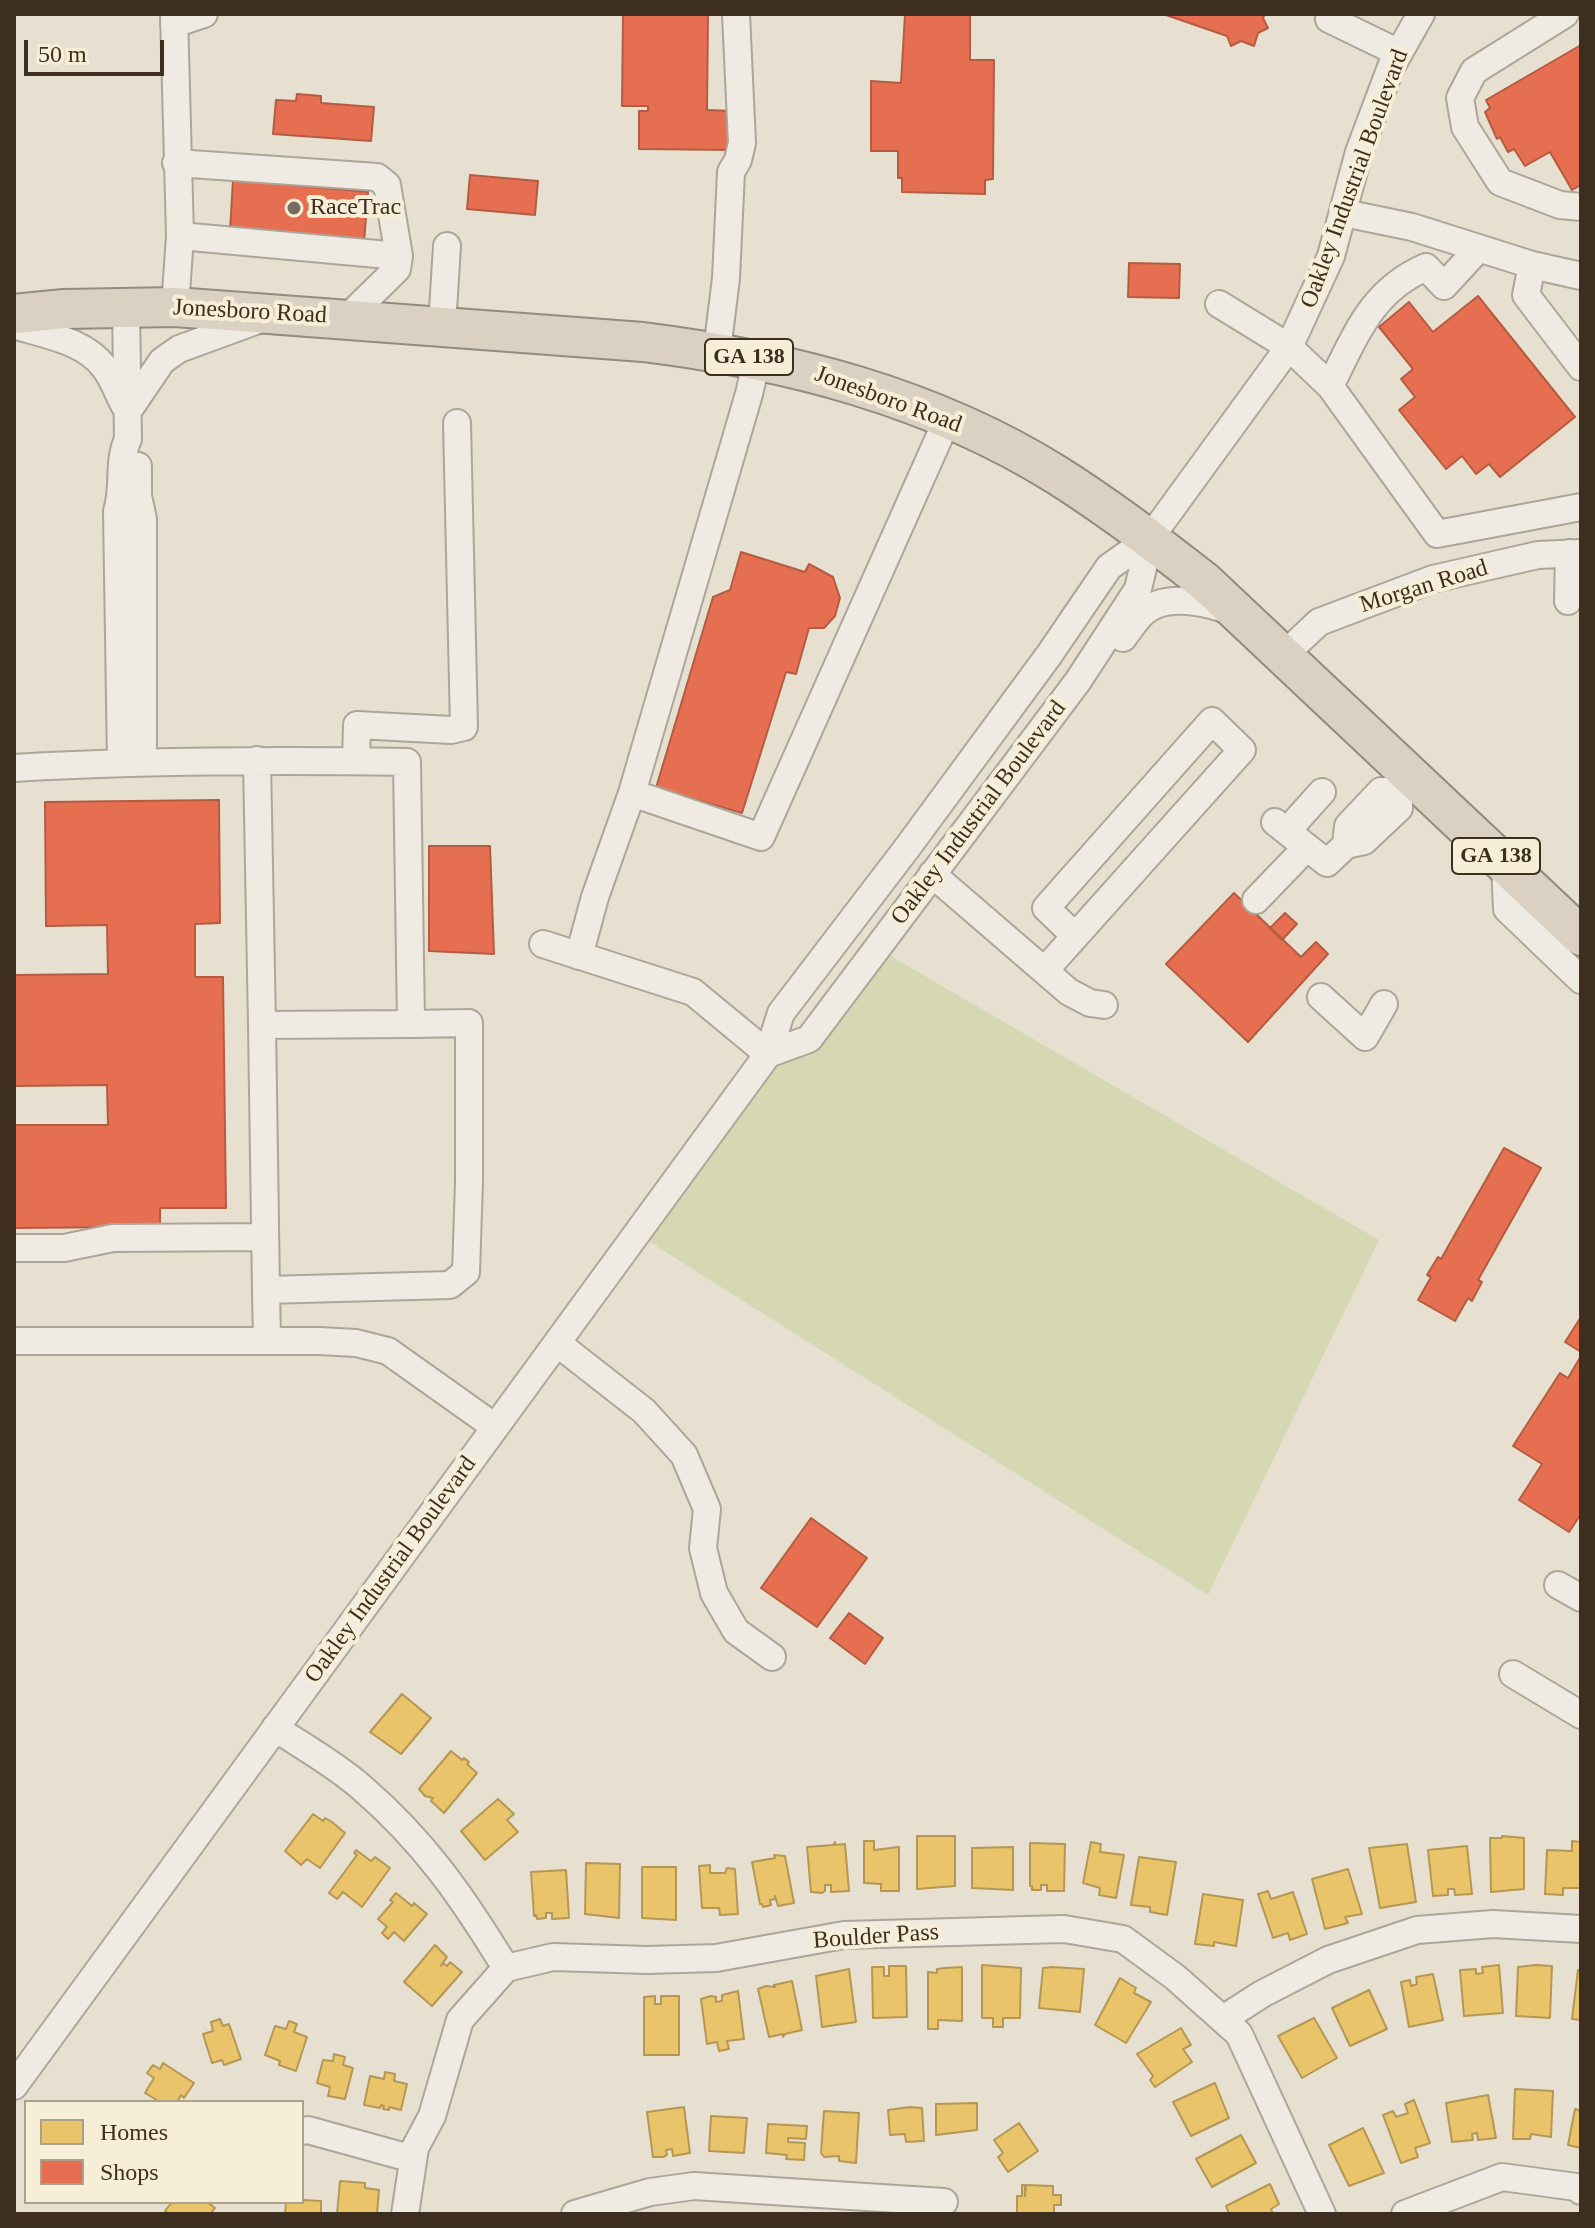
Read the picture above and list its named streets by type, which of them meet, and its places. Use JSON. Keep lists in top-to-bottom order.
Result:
{
  "streets": {
    "highway": ["Jonesboro Road", "GA 138"],
    "street": ["Oakley Industrial Boulevard", "Morgan Road", "Boulder Pass"]
  },
  "crossings": [
    ["Oakley Industrial Boulevard", "Jonesboro Road"],
    ["Jonesboro Road", "Morgan Road"]
  ],
  "places": ["RaceTrac"],
  "legend": ["Homes", "Shops"],
  "scale_bar": "50 m"
}
